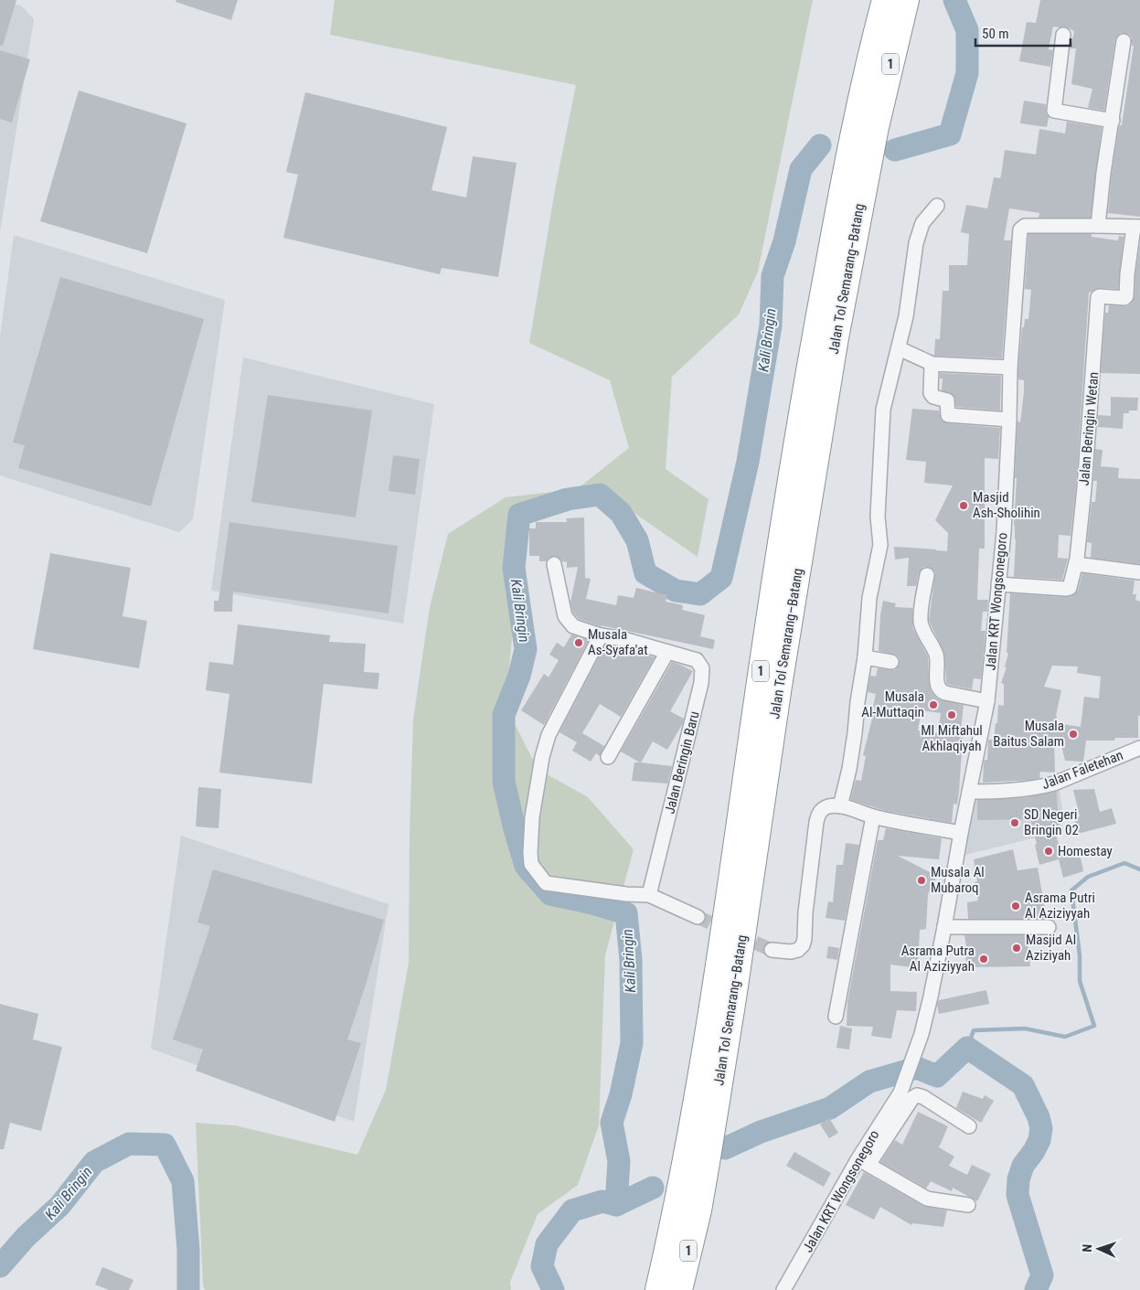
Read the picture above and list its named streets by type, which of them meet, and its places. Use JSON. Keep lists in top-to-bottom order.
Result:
{
  "streets": {
    "highway": ["1", "Jalan Tol Semarang–Batang"],
    "street": [
      "Jalan Beringin Wetan",
      "Jalan KRT Wongsonegoro",
      "Jalan Beringin Baru",
      "Jalan Faletehan"
    ]
  },
  "crossings": [
    ["Jalan Beringin Wetan", "Jalan KRT Wongsonegoro"],
    ["Jalan KRT Wongsonegoro", "Jalan Faletehan"]
  ],
  "water": ["Kali Bringin"],
  "places": [
    "Masjid Ash-Sholihin",
    "Musala As-Syafa'at",
    "Musala Al-Muttaqin",
    "MI Miftahul Akhlaqiyah",
    "Musala Baitus Salam",
    "SD Negeri Bringin 02",
    "Homestay",
    "Musala Al Mubaroq",
    "Asrama Putri Al Aziziyyah",
    "Masjid Al Aziziyah",
    "Asrama Putra Al Aziziyyah"
  ],
  "scale_bar": "50 m",
  "north": "left"
}
